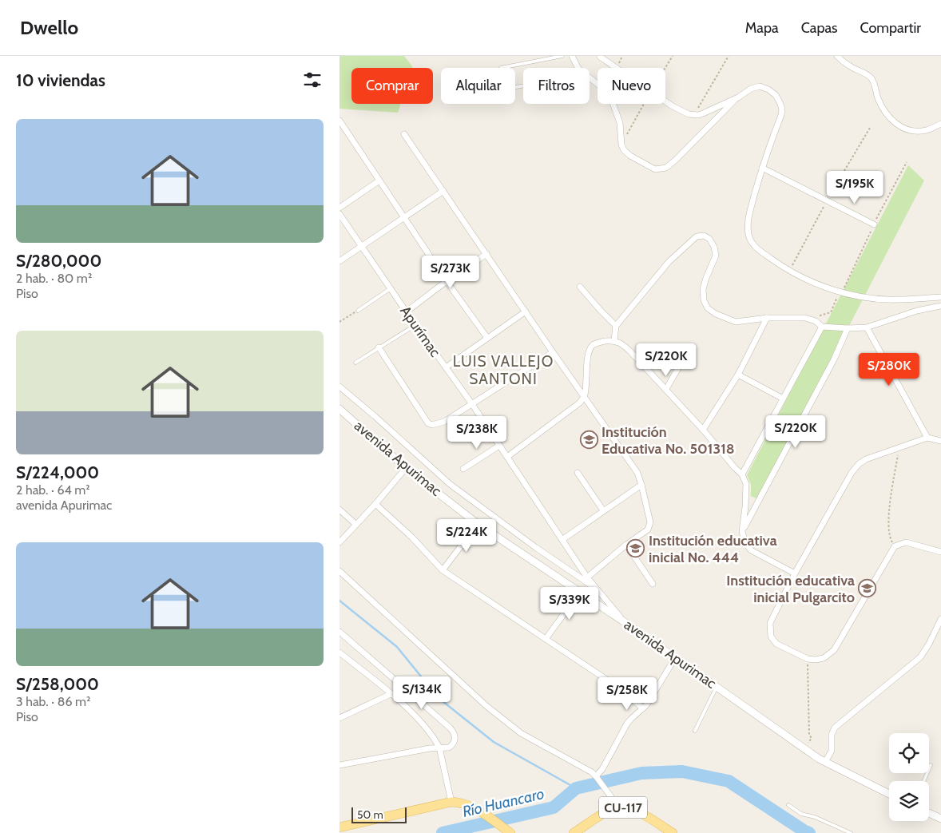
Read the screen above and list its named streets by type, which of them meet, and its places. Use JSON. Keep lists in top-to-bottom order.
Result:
{
  "streets": {
    "main road": ["CU-117"],
    "street": ["Apurímac", "avenida Apurimac"]
  },
  "crossings": [
    ["Apurímac", "avenida Apurimac"]
  ],
  "districts": ["LUIS VALLEJO SANTONI"],
  "water": ["Río Huancaro"],
  "places": {
    "school or university": ["Institución Educativa No. 501318", "Institución educativa inicial No. 444", "Institución educativa inicial Pulgarcito"]
  },
  "scale_bar": "50 m",
  "page": {
    "header": "Dwello",
    "nav": ["Mapa", "Capas", "Compartir"],
    "heading": "10 viviendas",
    "chip": [
      "Comprar",
      "Alquilar",
      "Filtros",
      "Nuevo"
    ],
    "list": [
      {
        "name": "S/280,000",
        "note": "2 hab. · 80 m² · Piso"
      },
      {
        "name": "S/224,000",
        "note": "2 hab. · 64 m² · avenida Apurimac"
      },
      {
        "name": "S/258,000",
        "note": "3 hab. · 86 m² · Piso"
      }
    ],
    "price": [
      "S/195K",
      "S/273K",
      "S/220K",
      "S/280K",
      "S/220K",
      "S/238K",
      "S/224K",
      "S/339K",
      "S/134K",
      "S/258K"
    ],
    "scale": "50 m"
  }
}
